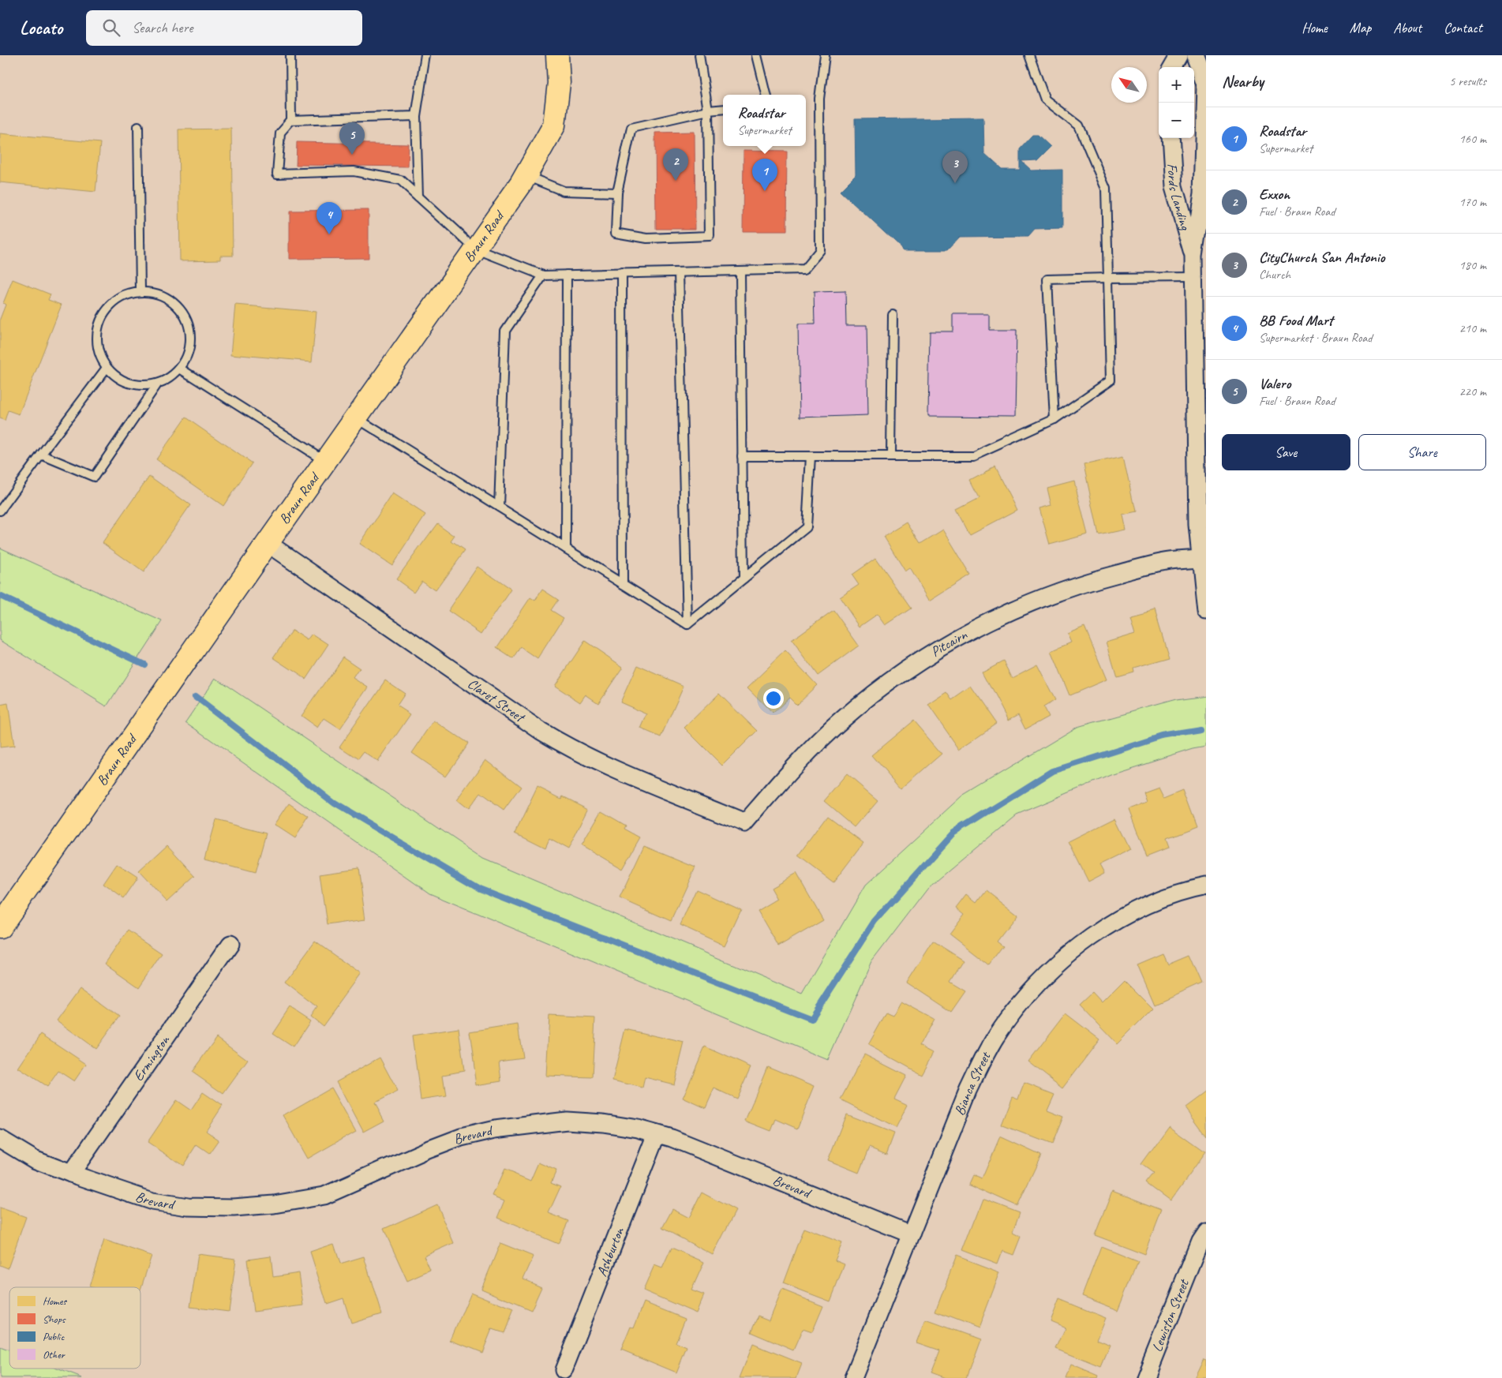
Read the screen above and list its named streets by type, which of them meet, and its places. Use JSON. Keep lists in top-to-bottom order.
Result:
{
  "streets": {
    "main road": ["Braun Road"],
    "street": [
      "Fords Landing",
      "Pitcairn",
      "Claret Street",
      "Ermington",
      "Bianca Street",
      "Brevard",
      "Ashburton",
      "Lewiston Street"
    ]
  },
  "crossings": [
    ["Fords Landing", "Pitcairn"],
    ["Braun Road", "Claret Street"],
    ["Pitcairn", "Claret Street"],
    ["Ermington", "Brevard"],
    ["Bianca Street", "Brevard"],
    ["Brevard", "Ashburton"]
  ],
  "legend": [
    "Homes",
    "Shops",
    "Public",
    "Other"
  ],
  "north": "top left",
  "page": {
    "header": "Locato",
    "search": "Search here",
    "nav": [
      "Home",
      "Map",
      "About",
      "Contact"
    ],
    "heading": ["Nearby", "5 results"],
    "map_buttons": ["+", "−"],
    "popup": ["Roadstar", "Supermarket"],
    "list": [
      {
        "mark": "1",
        "name": "Roadstar",
        "note": "Supermarket",
        "value": "160 m"
      },
      {
        "mark": "2",
        "name": "Exxon",
        "note": "Fuel · Braun Road",
        "value": "170 m"
      },
      {
        "mark": "3",
        "name": "CityChurch San Antonio",
        "note": "Church",
        "value": "180 m"
      },
      {
        "mark": "4",
        "name": "BB Food Mart",
        "note": "Supermarket · Braun Road",
        "value": "210 m"
      },
      {
        "mark": "5",
        "name": "Valero",
        "note": "Fuel · Braun Road",
        "value": "220 m"
      }
    ],
    "pins": [
      "5",
      "2",
      "3",
      "1",
      "4"
    ],
    "buttons": ["Save", "Share"]
  }
}
